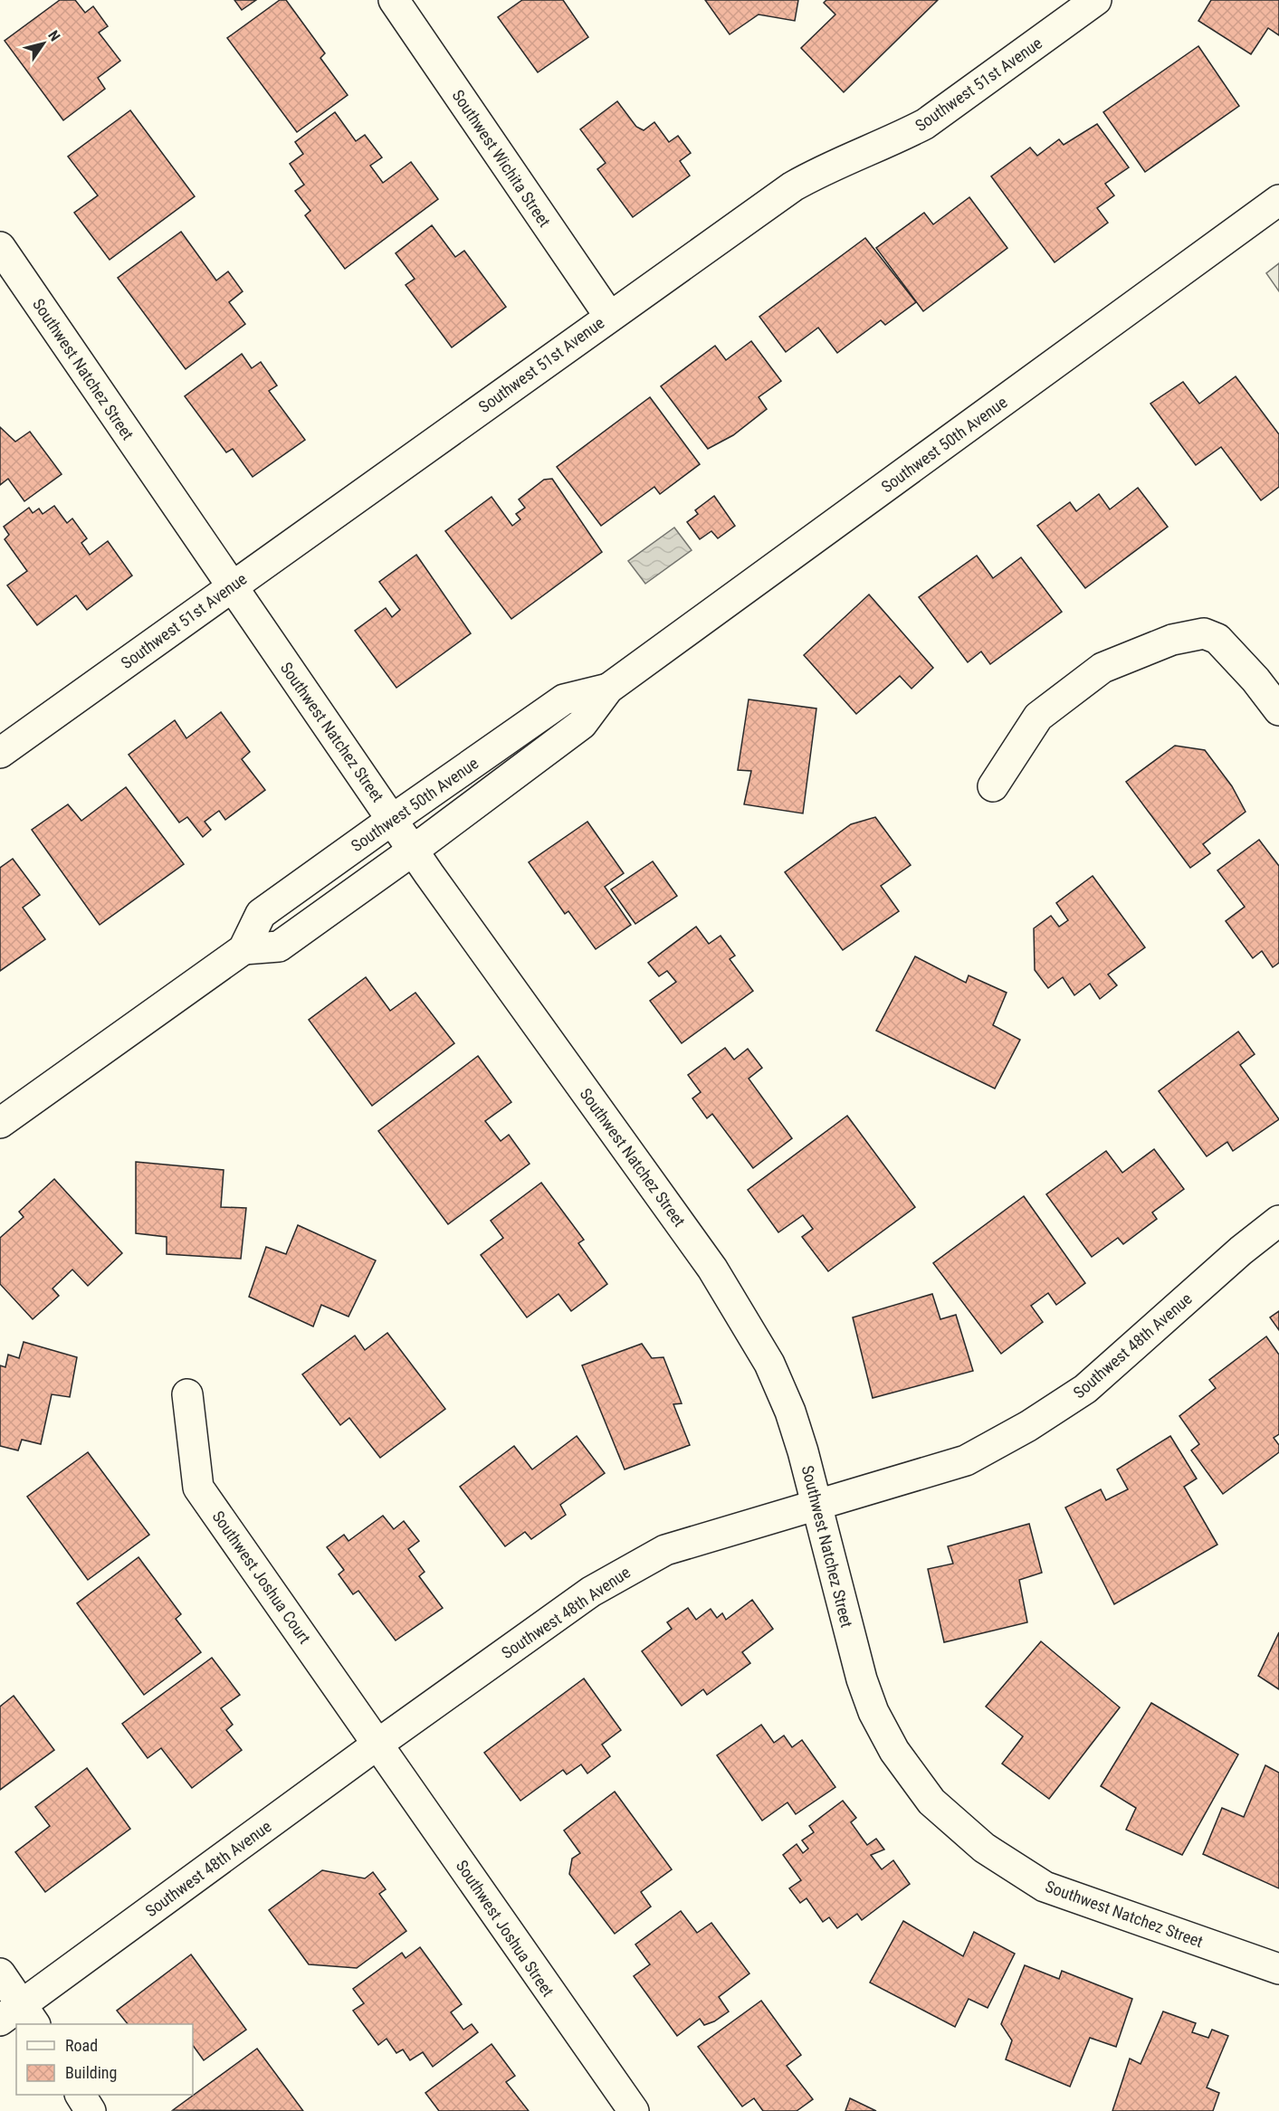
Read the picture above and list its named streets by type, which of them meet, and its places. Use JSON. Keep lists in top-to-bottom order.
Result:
{
  "streets": {
    "street": [
      "Southwest 51st Avenue",
      "Southwest Wichita Street",
      "Southwest Natchez Street",
      "Southwest 50th Avenue",
      "Southwest 48th Avenue",
      "Southwest Joshua Court",
      "Southwest Joshua Street"
    ]
  },
  "crossings": [
    ["Southwest 51st Avenue", "Southwest Wichita Street"],
    ["Southwest 51st Avenue", "Southwest Natchez Street"],
    ["Southwest Natchez Street", "Southwest 50th Avenue"],
    ["Southwest Natchez Street", "Southwest 48th Avenue"],
    ["Southwest 48th Avenue", "Southwest Joshua Court"],
    ["Southwest 48th Avenue", "Southwest Joshua Street"],
    ["Southwest Joshua Court", "Southwest Joshua Street"]
  ],
  "legend": ["Road", "Building"],
  "north": "top right"
}
